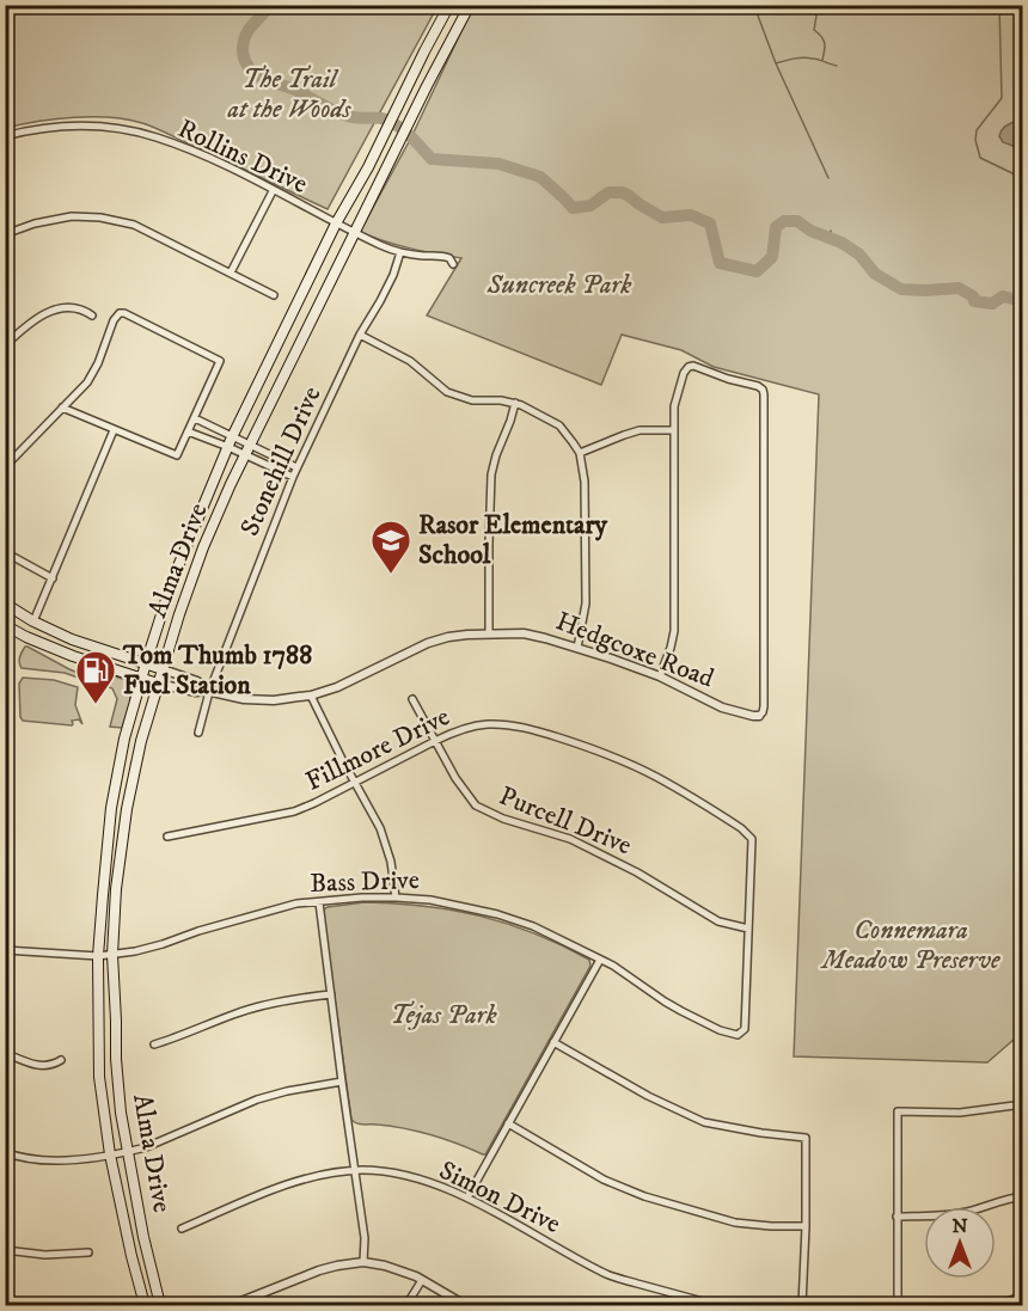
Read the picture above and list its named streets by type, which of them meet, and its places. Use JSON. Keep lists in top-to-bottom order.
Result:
{
  "streets": {
    "main road": ["Alma Drive", "Hedgcoxe Road"],
    "street": [
      "Rollins Drive",
      "Stonehill Drive",
      "Fillmore Drive",
      "Purcell Drive",
      "Bass Drive",
      "Simon Drive"
    ]
  },
  "crossings": [
    ["Rollins Drive", "Stonehill Drive"],
    ["Rollins Drive", "Alma Drive"],
    ["Stonehill Drive", "Hedgcoxe Road"],
    ["Alma Drive", "Hedgcoxe Road"],
    ["Alma Drive", "Bass Drive"],
    ["Fillmore Drive", "Purcell Drive"],
    ["Fillmore Drive", "Bass Drive"],
    ["Purcell Drive", "Bass Drive"]
  ],
  "parks": [
    "The Trail at the Woods",
    "Suncreek Park",
    "Connemara Meadow Preserve",
    "Tejas Park"
  ],
  "places": {
    "school or university": ["Rasor Elementary School"],
    "fuel station": ["Tom Thumb 1788 Fuel Station"]
  },
  "north": "top"
}
